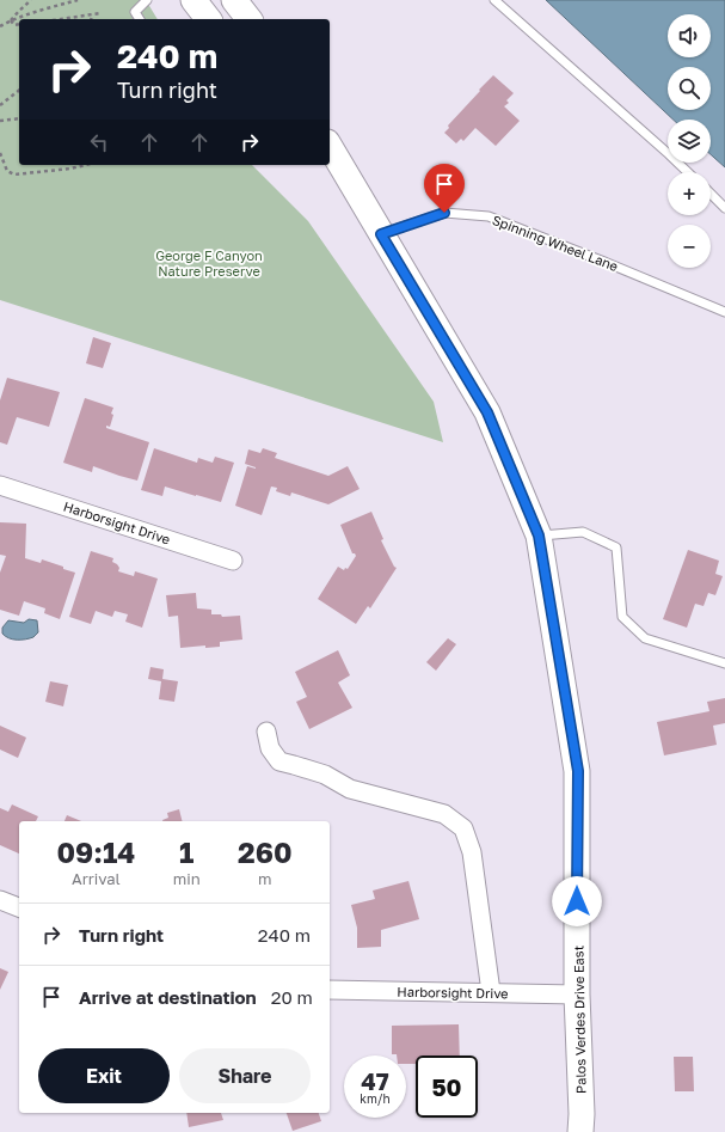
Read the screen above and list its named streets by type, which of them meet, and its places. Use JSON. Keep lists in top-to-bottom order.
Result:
{
  "streets": {
    "main road": ["Palos Verdes Drive East"],
    "street": ["Harborsight Drive"],
    "lane": ["Spinning Wheel Lane"]
  },
  "crossings": [
    ["Spinning Wheel Lane", "Palos Verdes Drive East"],
    ["Harborsight Drive", "Palos Verdes Drive East"]
  ],
  "parks": ["George F Canyon Nature Preserve"],
  "page": {
    "map_buttons": ["+", "−"],
    "turn": ["240 m", "Turn right"],
    "eta": [
      "09:14",
      "Arrival",
      "1",
      "min",
      "260",
      "m"
    ],
    "list": [
      {
        "name": "Turn right",
        "value": "240 m"
      },
      {
        "name": "Arrive at destination",
        "value": "20 m"
      }
    ],
    "buttons": ["Exit", "Share"],
    "speed": "47 km/h",
    "limit": "50"
  }
}
